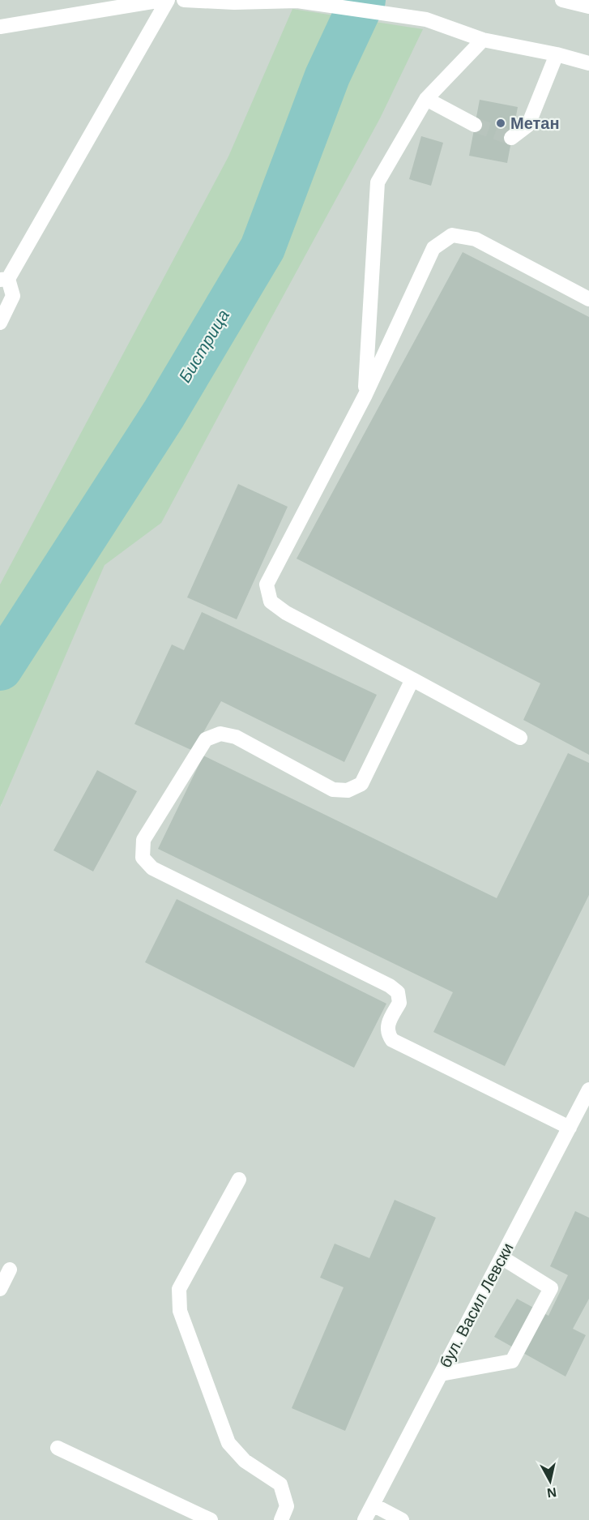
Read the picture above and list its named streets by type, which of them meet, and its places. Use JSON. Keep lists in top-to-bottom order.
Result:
{
  "streets": {
    "street": ["бул. Васил Левски"]
  },
  "water": ["Бистрица"],
  "places": ["Метан"],
  "north": "bottom"
}
